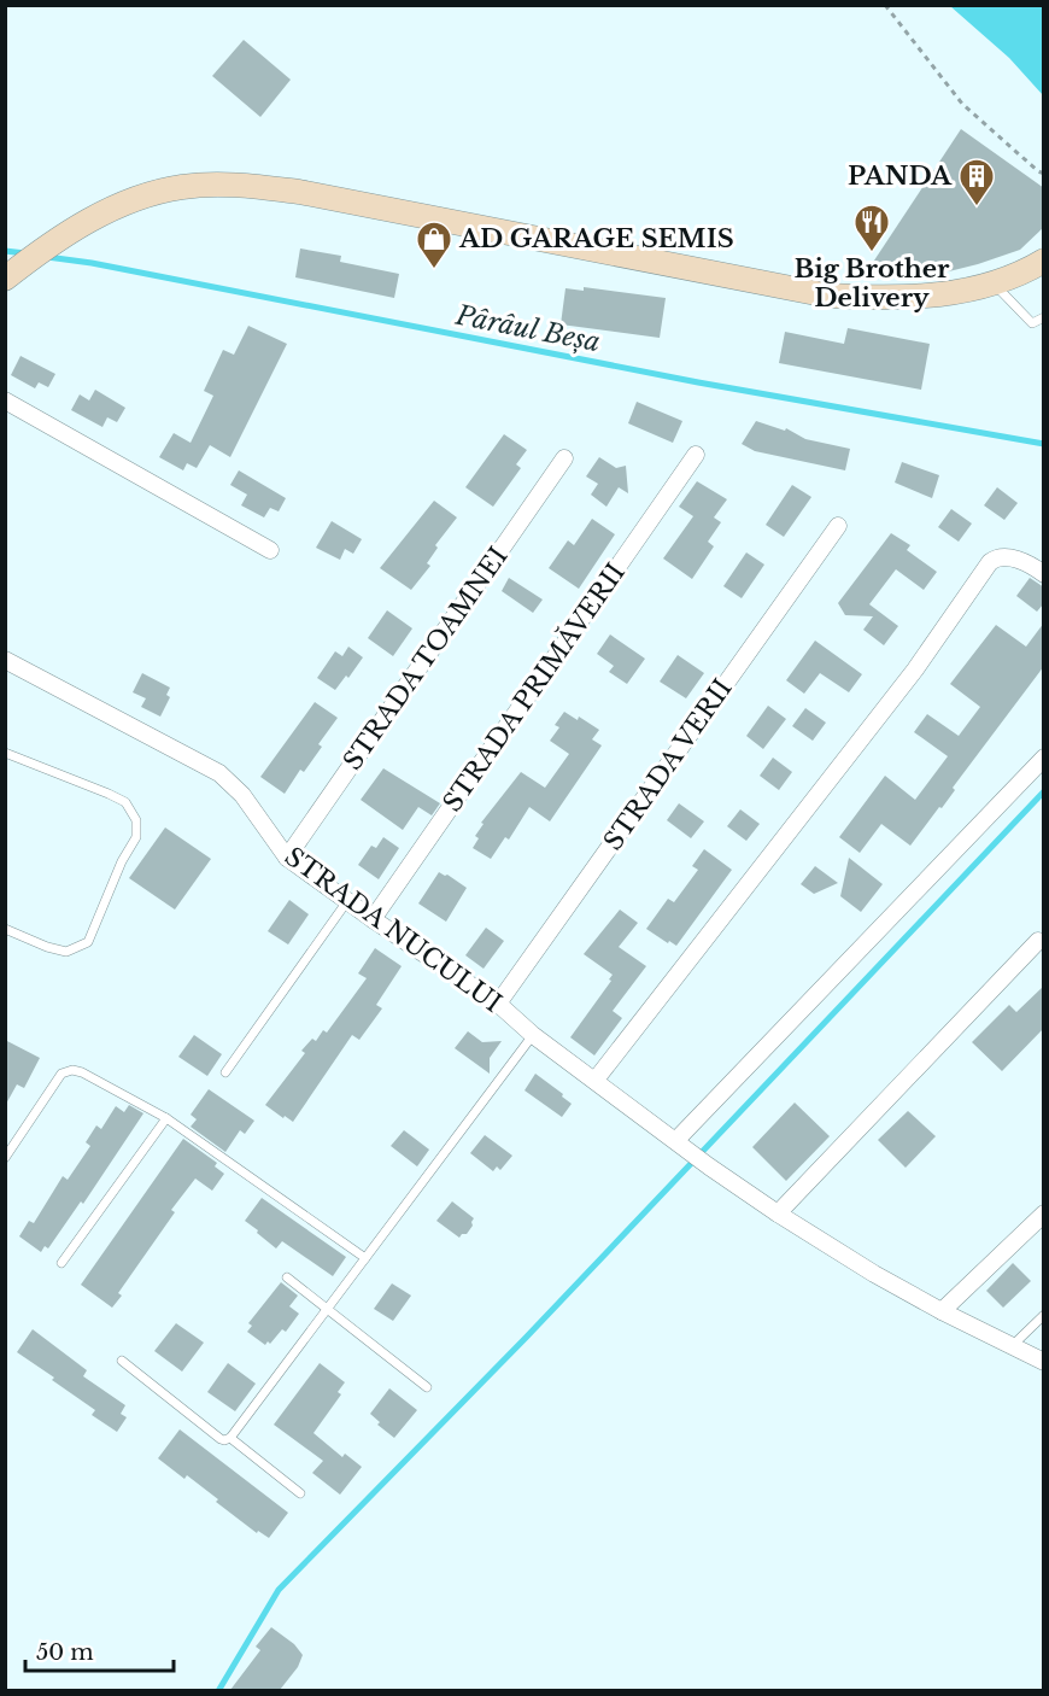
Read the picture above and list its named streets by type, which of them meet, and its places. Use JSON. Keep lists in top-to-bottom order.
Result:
{
  "streets": {
    "street": [
      "STRADA TOAMNEI",
      "STRADA PRIMĂVERII",
      "STRADA VERII",
      "STRADA NUCULUI"
    ]
  },
  "crossings": [
    ["STRADA TOAMNEI", "STRADA NUCULUI"],
    ["STRADA PRIMĂVERII", "STRADA NUCULUI"],
    ["STRADA VERII", "STRADA NUCULUI"]
  ],
  "water": ["Pârâul Beșa"],
  "places": {
    "building": ["PANDA"],
    "restaurant": ["Big Brother Delivery"],
    "shop": ["AD GARAGE SEMIS"]
  },
  "scale_bar": "50 m"
}
